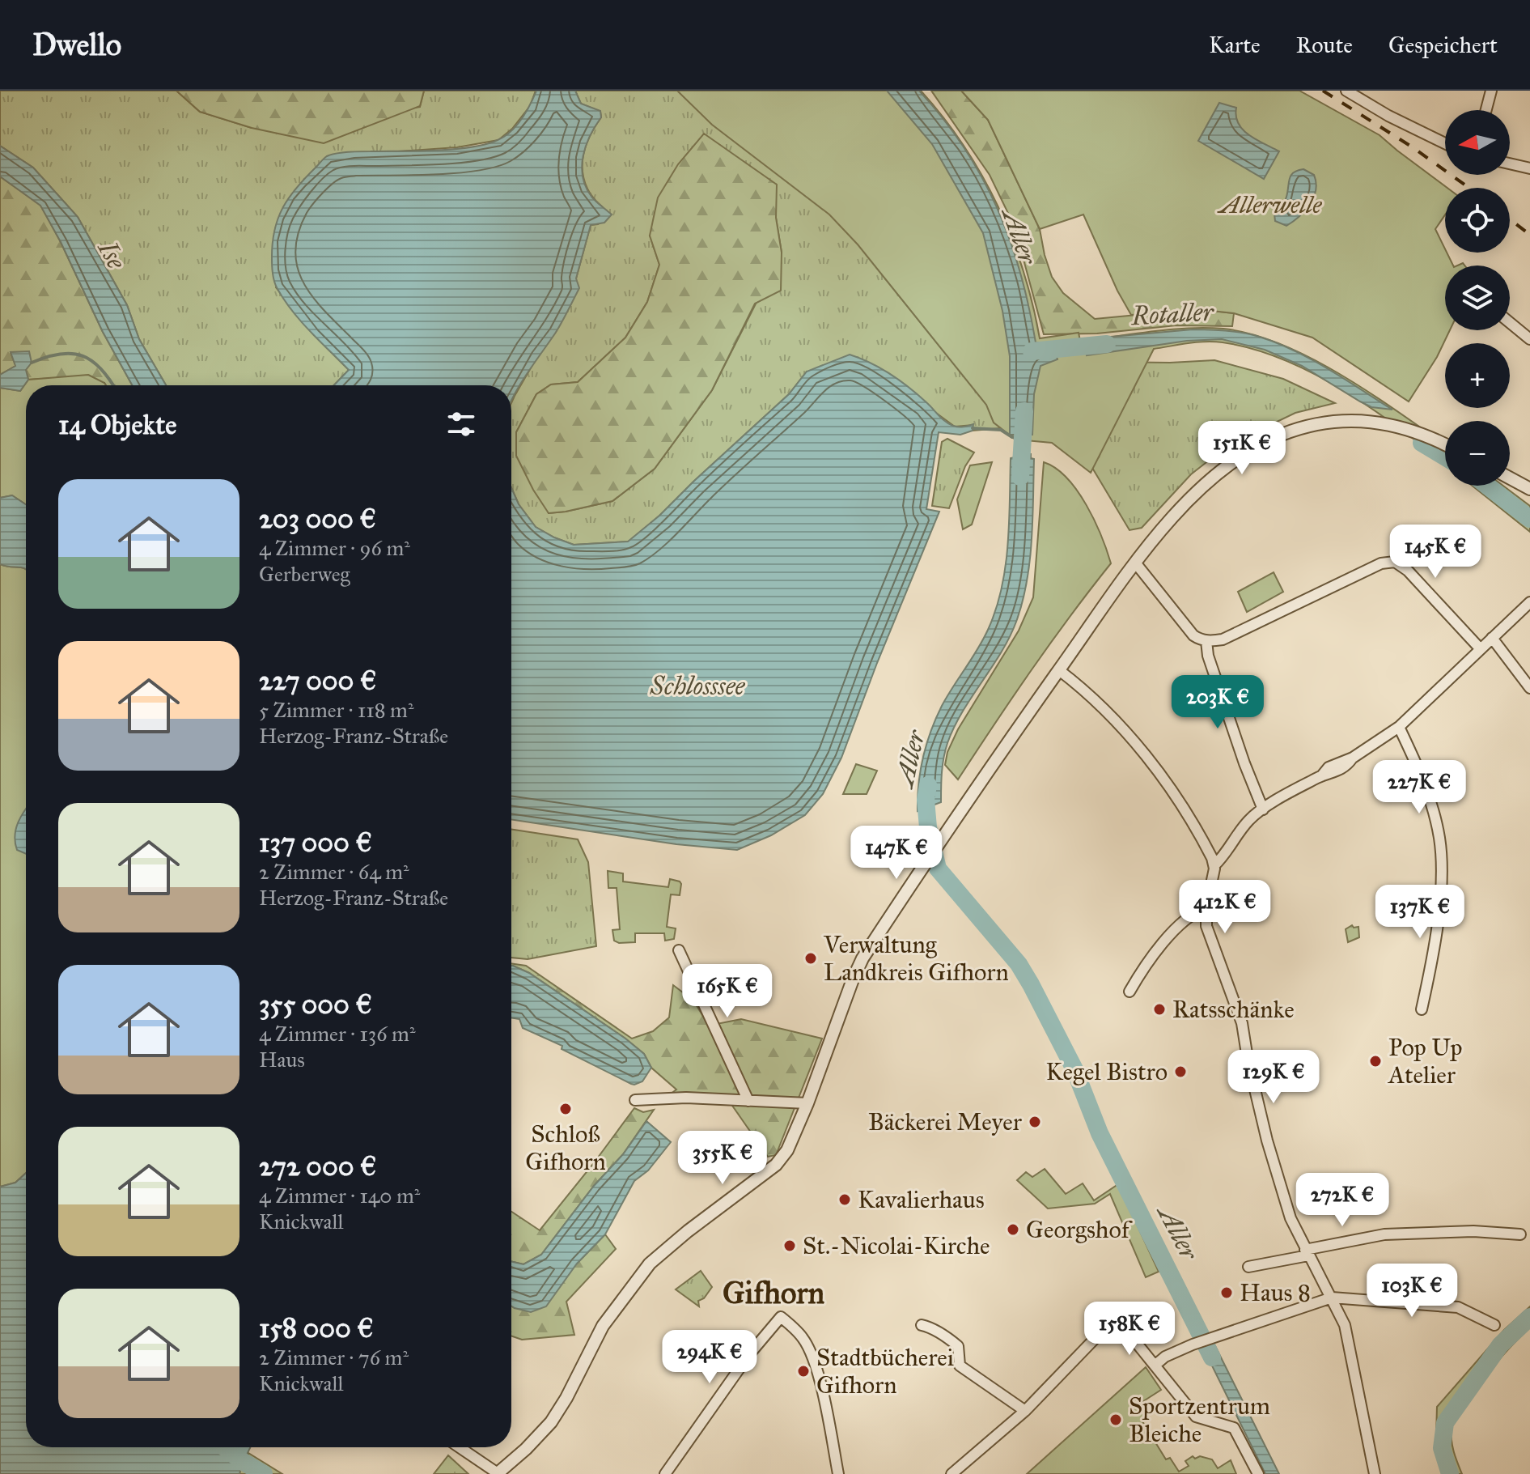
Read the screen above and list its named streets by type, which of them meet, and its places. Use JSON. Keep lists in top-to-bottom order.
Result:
{
  "districts": ["Gifhorn"],
  "water": [
    "Aller",
    "Ise",
    "Rotaller",
    "Schlosssee"
  ],
  "parks": ["Allerwelle"],
  "places": [
    "Verwaltung Landkreis Gifhorn",
    "Ratsschänke",
    "Pop Up Atelier",
    "Kegel Bistro",
    "Schloß Gifhorn",
    "Bäckerei Meyer",
    "Kavalierhaus",
    "Georgshof",
    "St.-Nicolai-Kirche",
    "Haus 8",
    "Stadtbücherei Gifhorn",
    "Sportzentrum Bleiche"
  ],
  "north": "left",
  "page": {
    "header": "Dwello",
    "nav": ["Karte", "Route", "Gespeichert"],
    "map_buttons": ["+", "−"],
    "heading": "14 Objekte",
    "price": [
      "151K €",
      "145K €",
      "203K €",
      "227K €",
      "147K €",
      "412K €",
      "137K €",
      "165K €",
      "129K €",
      "355K €",
      "272K €",
      "103K €",
      "158K €",
      "294K €"
    ],
    "list": [
      {
        "name": "203 000 €",
        "note": "4 Zimmer · 96 m² · Gerberweg"
      },
      {
        "name": "227 000 €",
        "note": "5 Zimmer · 118 m² · Herzog-Franz-Straße"
      },
      {
        "name": "137 000 €",
        "note": "2 Zimmer · 64 m² · Herzog-Franz-Straße"
      },
      {
        "name": "355 000 €",
        "note": "4 Zimmer · 136 m² · Haus"
      },
      {
        "name": "272 000 €",
        "note": "4 Zimmer · 140 m² · Knickwall"
      },
      {
        "name": "158 000 €",
        "note": "2 Zimmer · 76 m² · Knickwall"
      }
    ]
  }
}
